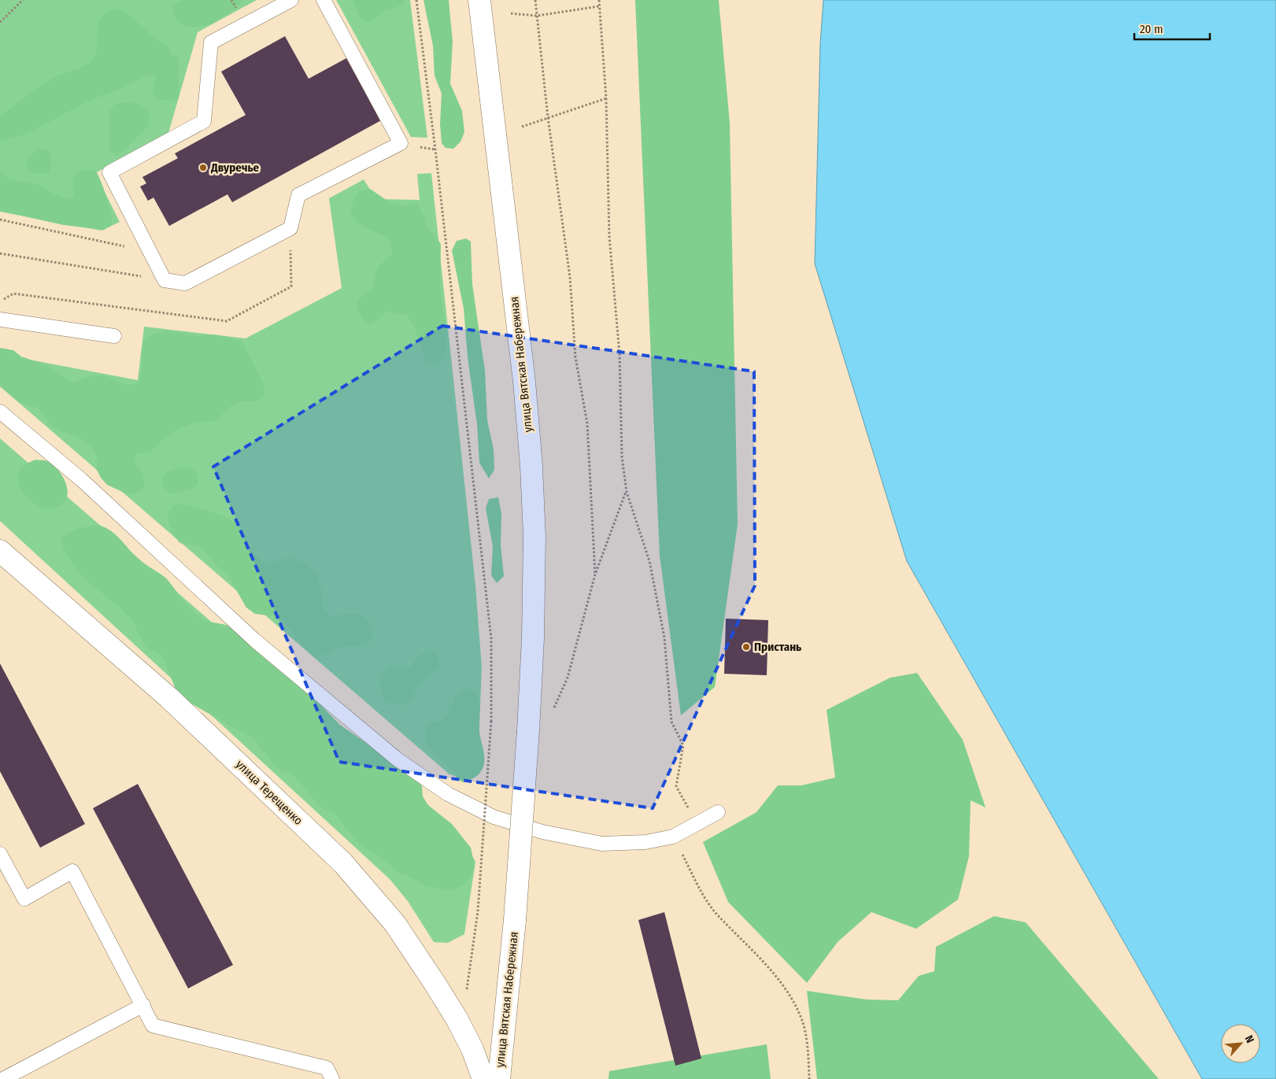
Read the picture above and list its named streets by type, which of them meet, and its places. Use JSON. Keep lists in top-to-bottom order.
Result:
{
  "streets": {
    "street": ["улица Вятская Набережная", "улица Терещенко"]
  },
  "places": ["Двуречье", "Пристань"],
  "scale_bar": "20 m",
  "north": "top right"
}
